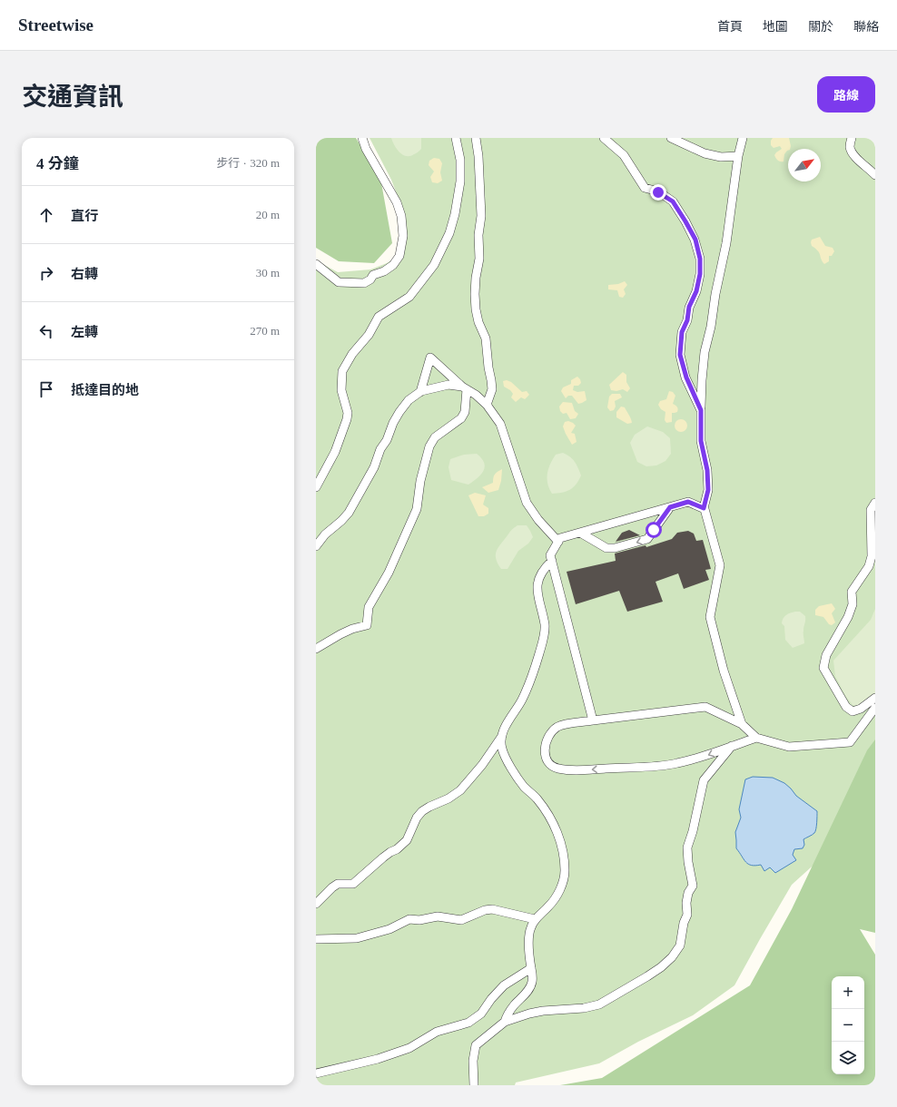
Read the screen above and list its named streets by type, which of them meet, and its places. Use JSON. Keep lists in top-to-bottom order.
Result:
{
  "north": "top right",
  "page": {
    "header": "Streetwise",
    "nav": [
      "首頁",
      "地圖",
      "關於",
      "聯絡"
    ],
    "title": "交通資訊",
    "buttons": "路線",
    "heading": ["4 分鐘", "步行 · 320 m"],
    "list": [
      ["直行", "20 m"],
      ["右轉", "30 m"],
      ["左轉", "270 m"],
      "抵達目的地"
    ],
    "map_buttons": ["+", "−"]
  }
}
